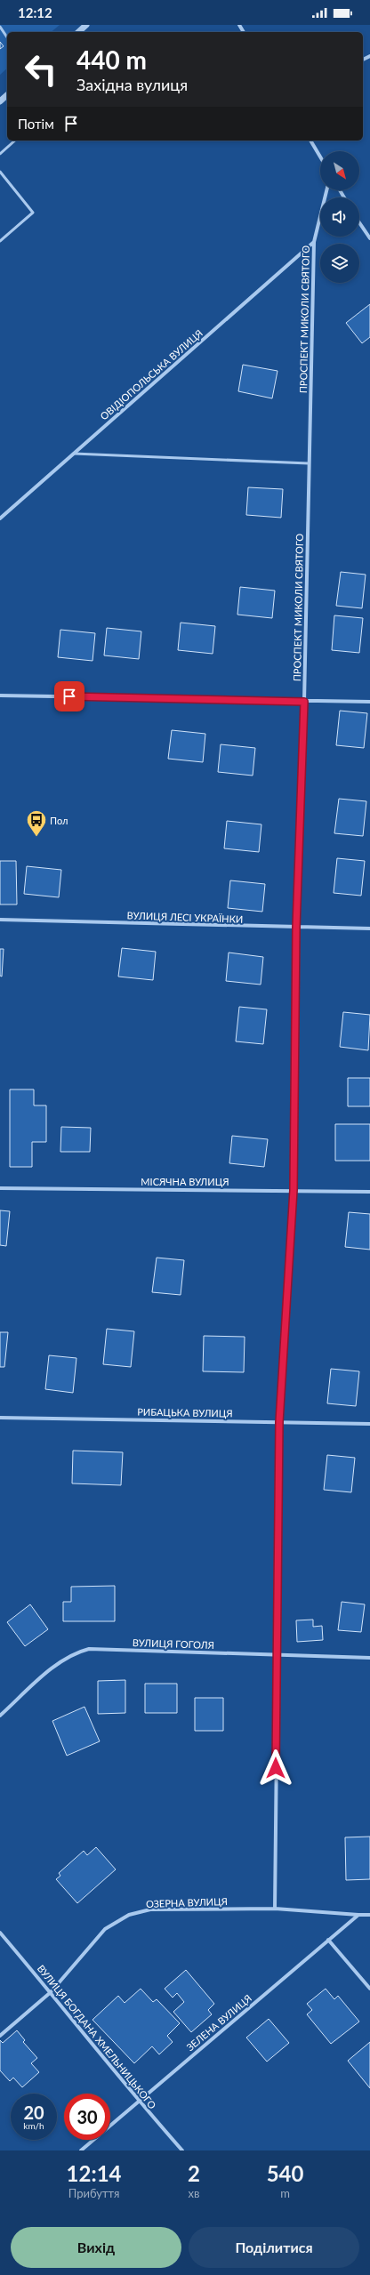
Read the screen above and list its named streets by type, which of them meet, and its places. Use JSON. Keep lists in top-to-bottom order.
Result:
{
  "streets": {
    "street": [
      "ПРОСПЕКТ МИКОЛИ СВЯТОГО",
      "ОВІДІОПОЛЬСЬКА ВУЛИЦЯ",
      "ВУЛИЦЯ ЛЕСІ УКРАЇНКИ",
      "МІСЯЧНА ВУЛИЦЯ",
      "РИБАЦЬКА ВУЛИЦЯ",
      "ВУЛИЦЯ ГОГОЛЯ",
      "ОЗЕРНА ВУЛИЦЯ",
      "ЗЕЛЕНА ВУЛИЦЯ",
      "ВУЛИЦЯ БОГДАНА ХМЕЛЬНИЦЬКОГО"
    ]
  },
  "crossings": [
    ["ПРОСПЕКТ МИКОЛИ СВЯТОГО", "ОВІДІОПОЛЬСЬКА ВУЛИЦЯ"],
    ["ПРОСПЕКТ МИКОЛИ СВЯТОГО", "ВУЛИЦЯ ЛЕСІ УКРАЇНКИ"],
    ["ПРОСПЕКТ МИКОЛИ СВЯТОГО", "МІСЯЧНА ВУЛИЦЯ"],
    ["ПРОСПЕКТ МИКОЛИ СВЯТОГО", "РИБАЦЬКА ВУЛИЦЯ"],
    ["ПРОСПЕКТ МИКОЛИ СВЯТОГО", "ВУЛИЦЯ ГОГОЛЯ"],
    ["ПРОСПЕКТ МИКОЛИ СВЯТОГО", "ОЗЕРНА ВУЛИЦЯ"],
    ["ОЗЕРНА ВУЛИЦЯ", "ЗЕЛЕНА ВУЛИЦЯ"],
    ["ОЗЕРНА ВУЛИЦЯ", "ВУЛИЦЯ БОГДАНА ХМЕЛЬНИЦЬКОГО"],
    ["ЗЕЛЕНА ВУЛИЦЯ", "ВУЛИЦЯ БОГДАНА ХМЕЛЬНИЦЬКОГО"]
  ],
  "places": {
    "bus stop": ["Пол"]
  },
  "north": "bottom right",
  "page": {
    "status": "12:12",
    "turn": ["440 m", "Західна вулиця"],
    "then": "Потім",
    "speed": "20 km/h",
    "limit": "30",
    "eta": [
      "12:14",
      "Прибуття",
      "2",
      "хв",
      "540",
      "m"
    ],
    "buttons": ["Вихід", "Поділитися"]
  }
}
